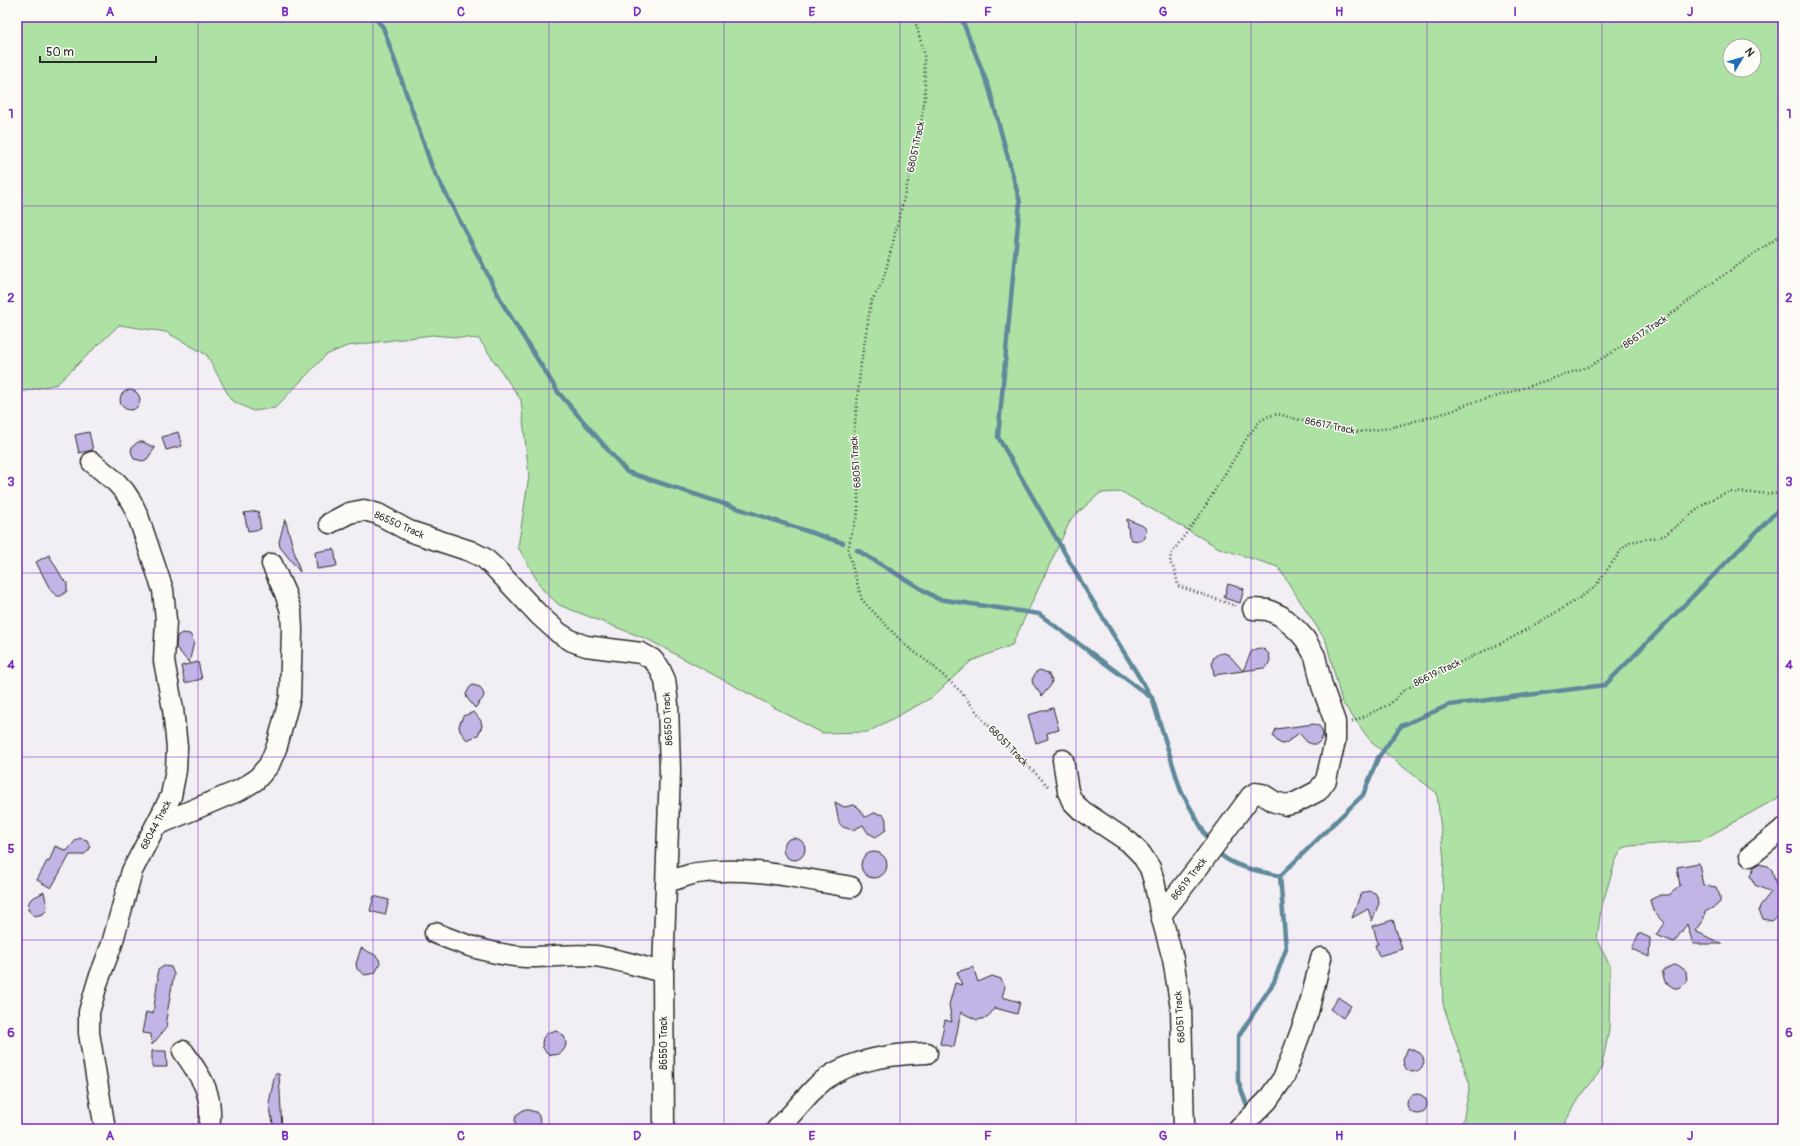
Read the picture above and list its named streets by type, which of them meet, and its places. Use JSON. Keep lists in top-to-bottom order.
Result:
{
  "streets": {
    "street": [
      "68051 Track",
      "86550 Track",
      "86619 Track",
      "68044 Track"
    ],
    "path": ["86617 Track"]
  },
  "crossings": [
    ["68051 Track", "86619 Track"]
  ],
  "scale_bar": "50 m",
  "north": "top right",
  "grid": {
    "columns": [
      "A",
      "B",
      "C",
      "D",
      "E",
      "F",
      "G",
      "H",
      "I",
      "J"
    ],
    "rows": [
      "1",
      "2",
      "3",
      "4",
      "5",
      "6"
    ]
  }
}
